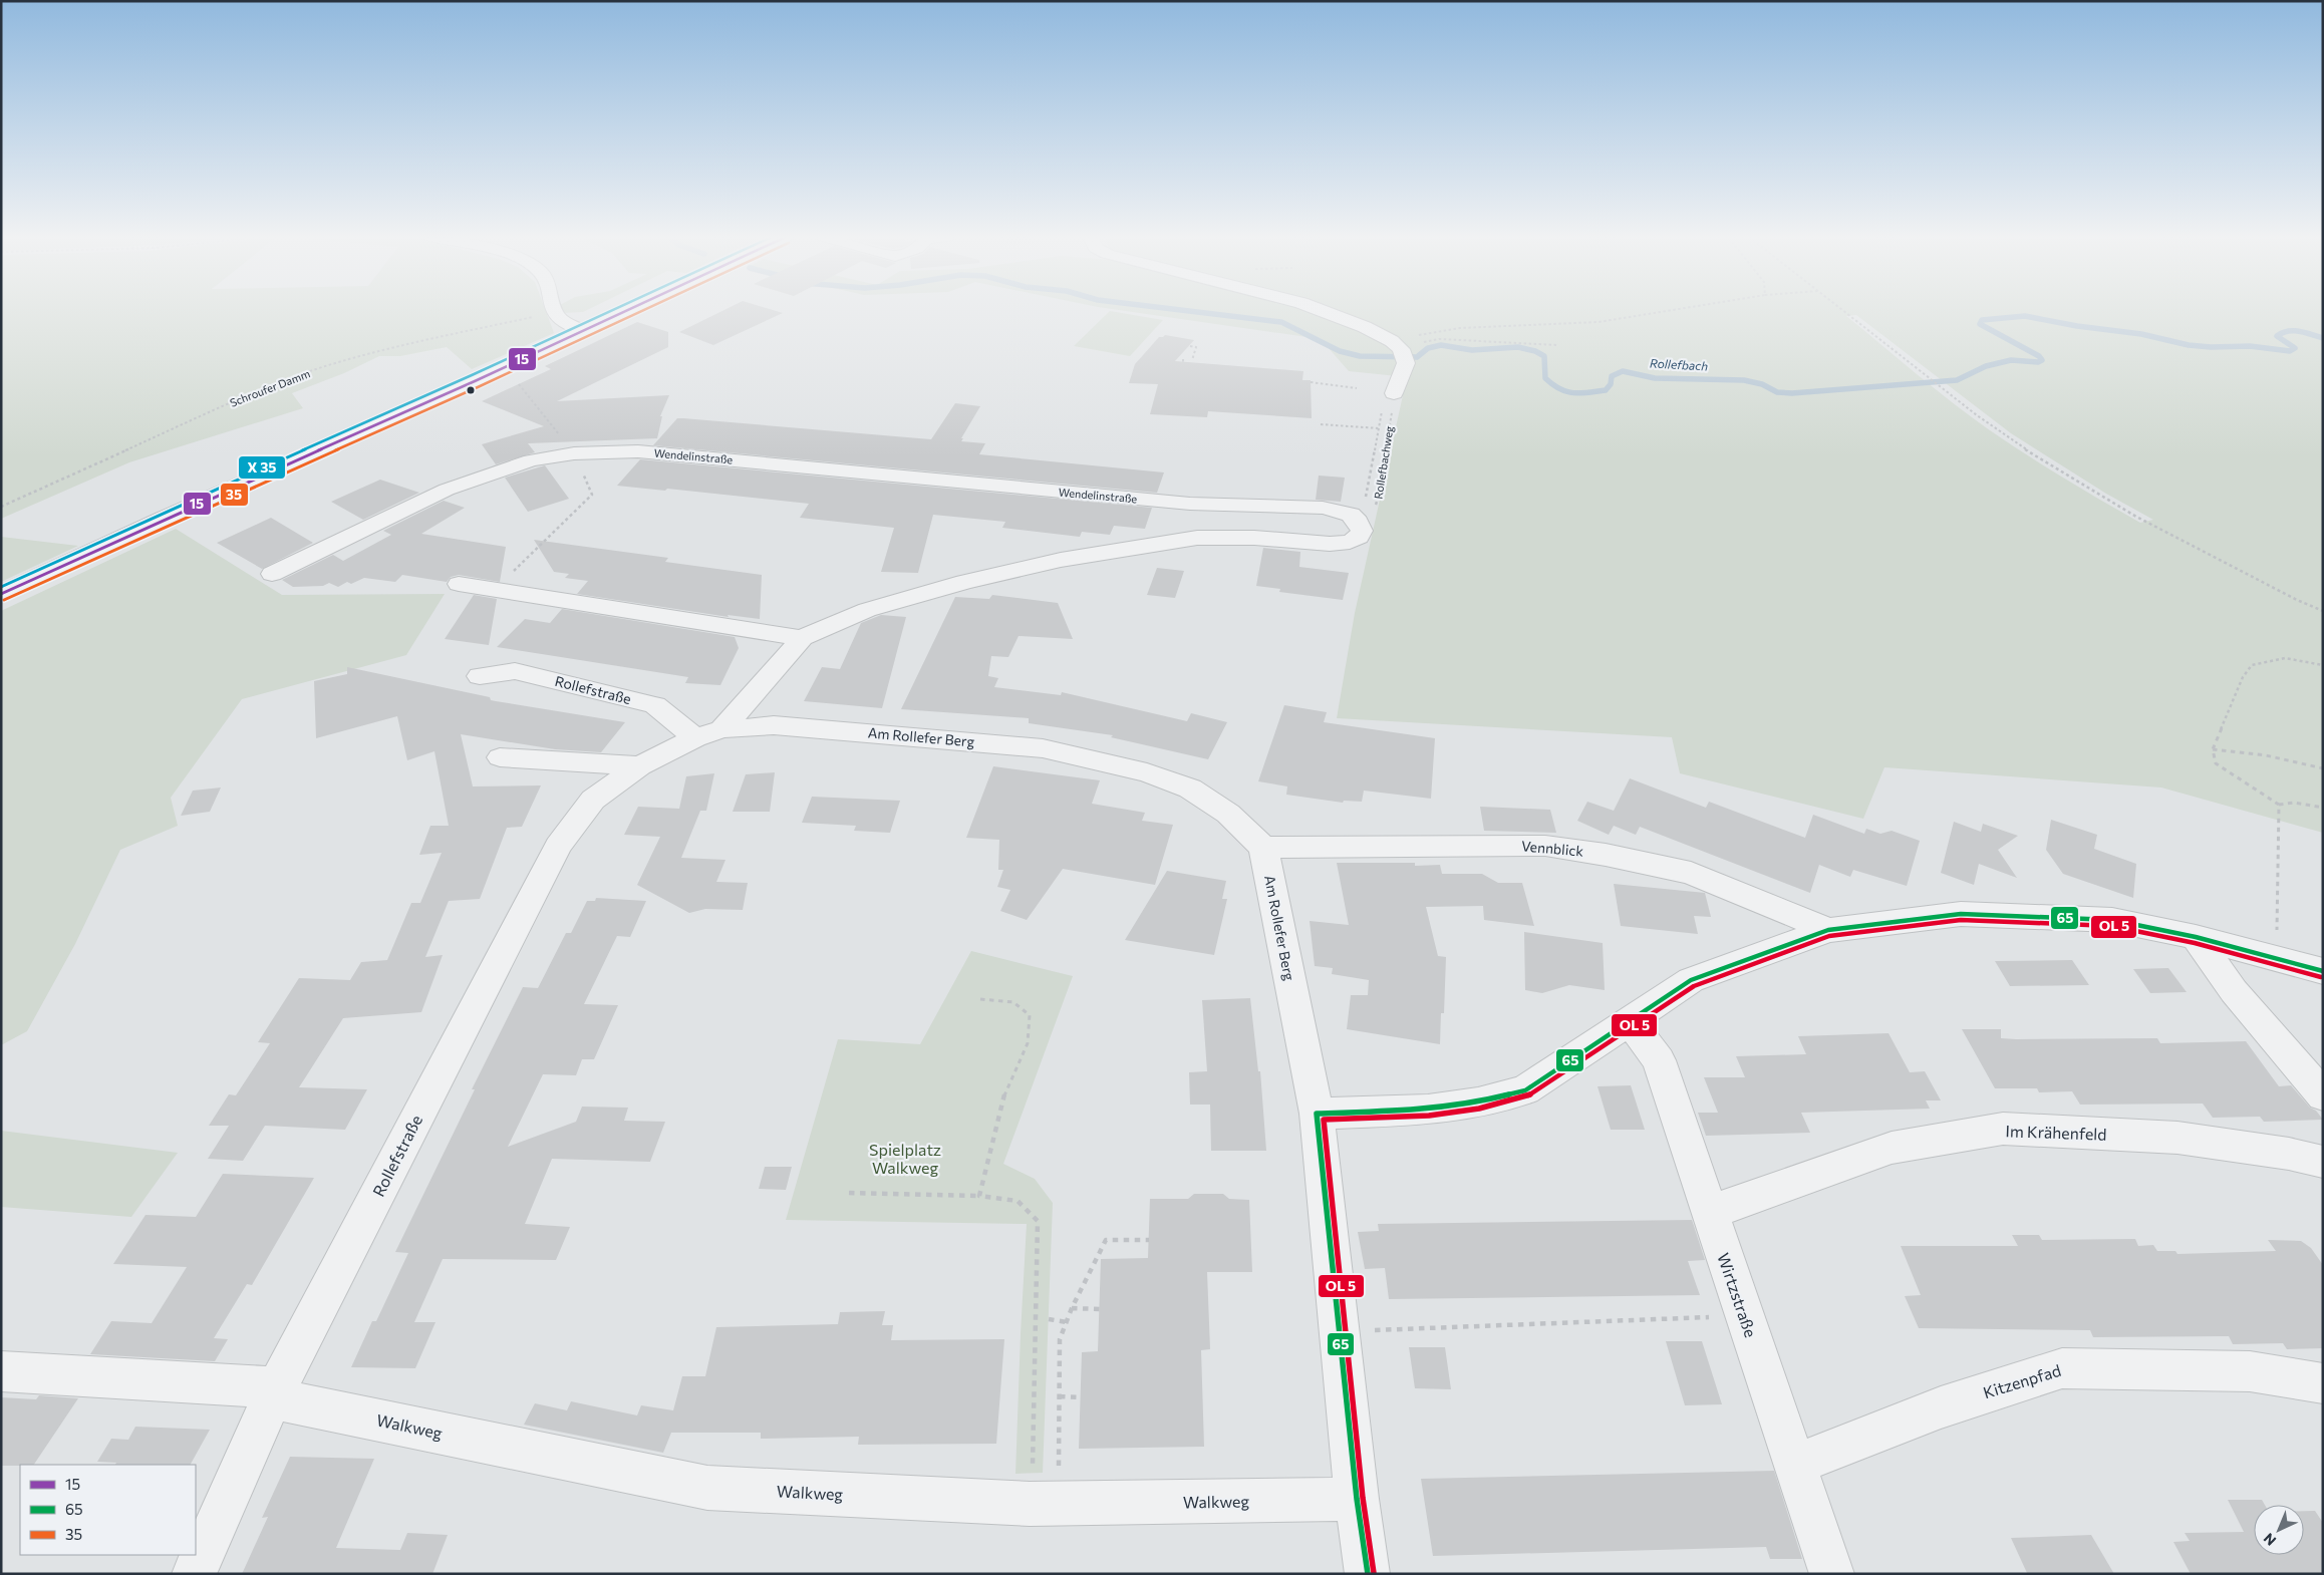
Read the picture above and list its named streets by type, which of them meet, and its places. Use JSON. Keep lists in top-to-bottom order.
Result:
{
  "streets": {
    "street": [
      "Wendelinstraße",
      "Rollefstraße",
      "Am Rollefer Berg",
      "Vennblick",
      "Im Krähenfeld",
      "Wirtzstraße",
      "Kitzenpfad",
      "Walkweg"
    ],
    "path": ["Schroufer Damm", "Rollefbachweg"]
  },
  "crossings": [
    ["Wendelinstraße", "Rollefbachweg"],
    ["Rollefstraße", "Am Rollefer Berg"],
    ["Rollefstraße", "Walkweg"],
    ["Am Rollefer Berg", "Vennblick"],
    ["Am Rollefer Berg", "Walkweg"],
    ["Im Krähenfeld", "Wirtzstraße"],
    ["Wirtzstraße", "Kitzenpfad"]
  ],
  "water": ["Rollefbach"],
  "parks": ["Spielplatz Walkweg"],
  "lines": ["transit line 15", "transit line 35", "transit line 65"],
  "legend": ["15", "65", "35"],
  "north": "bottom left"
}
